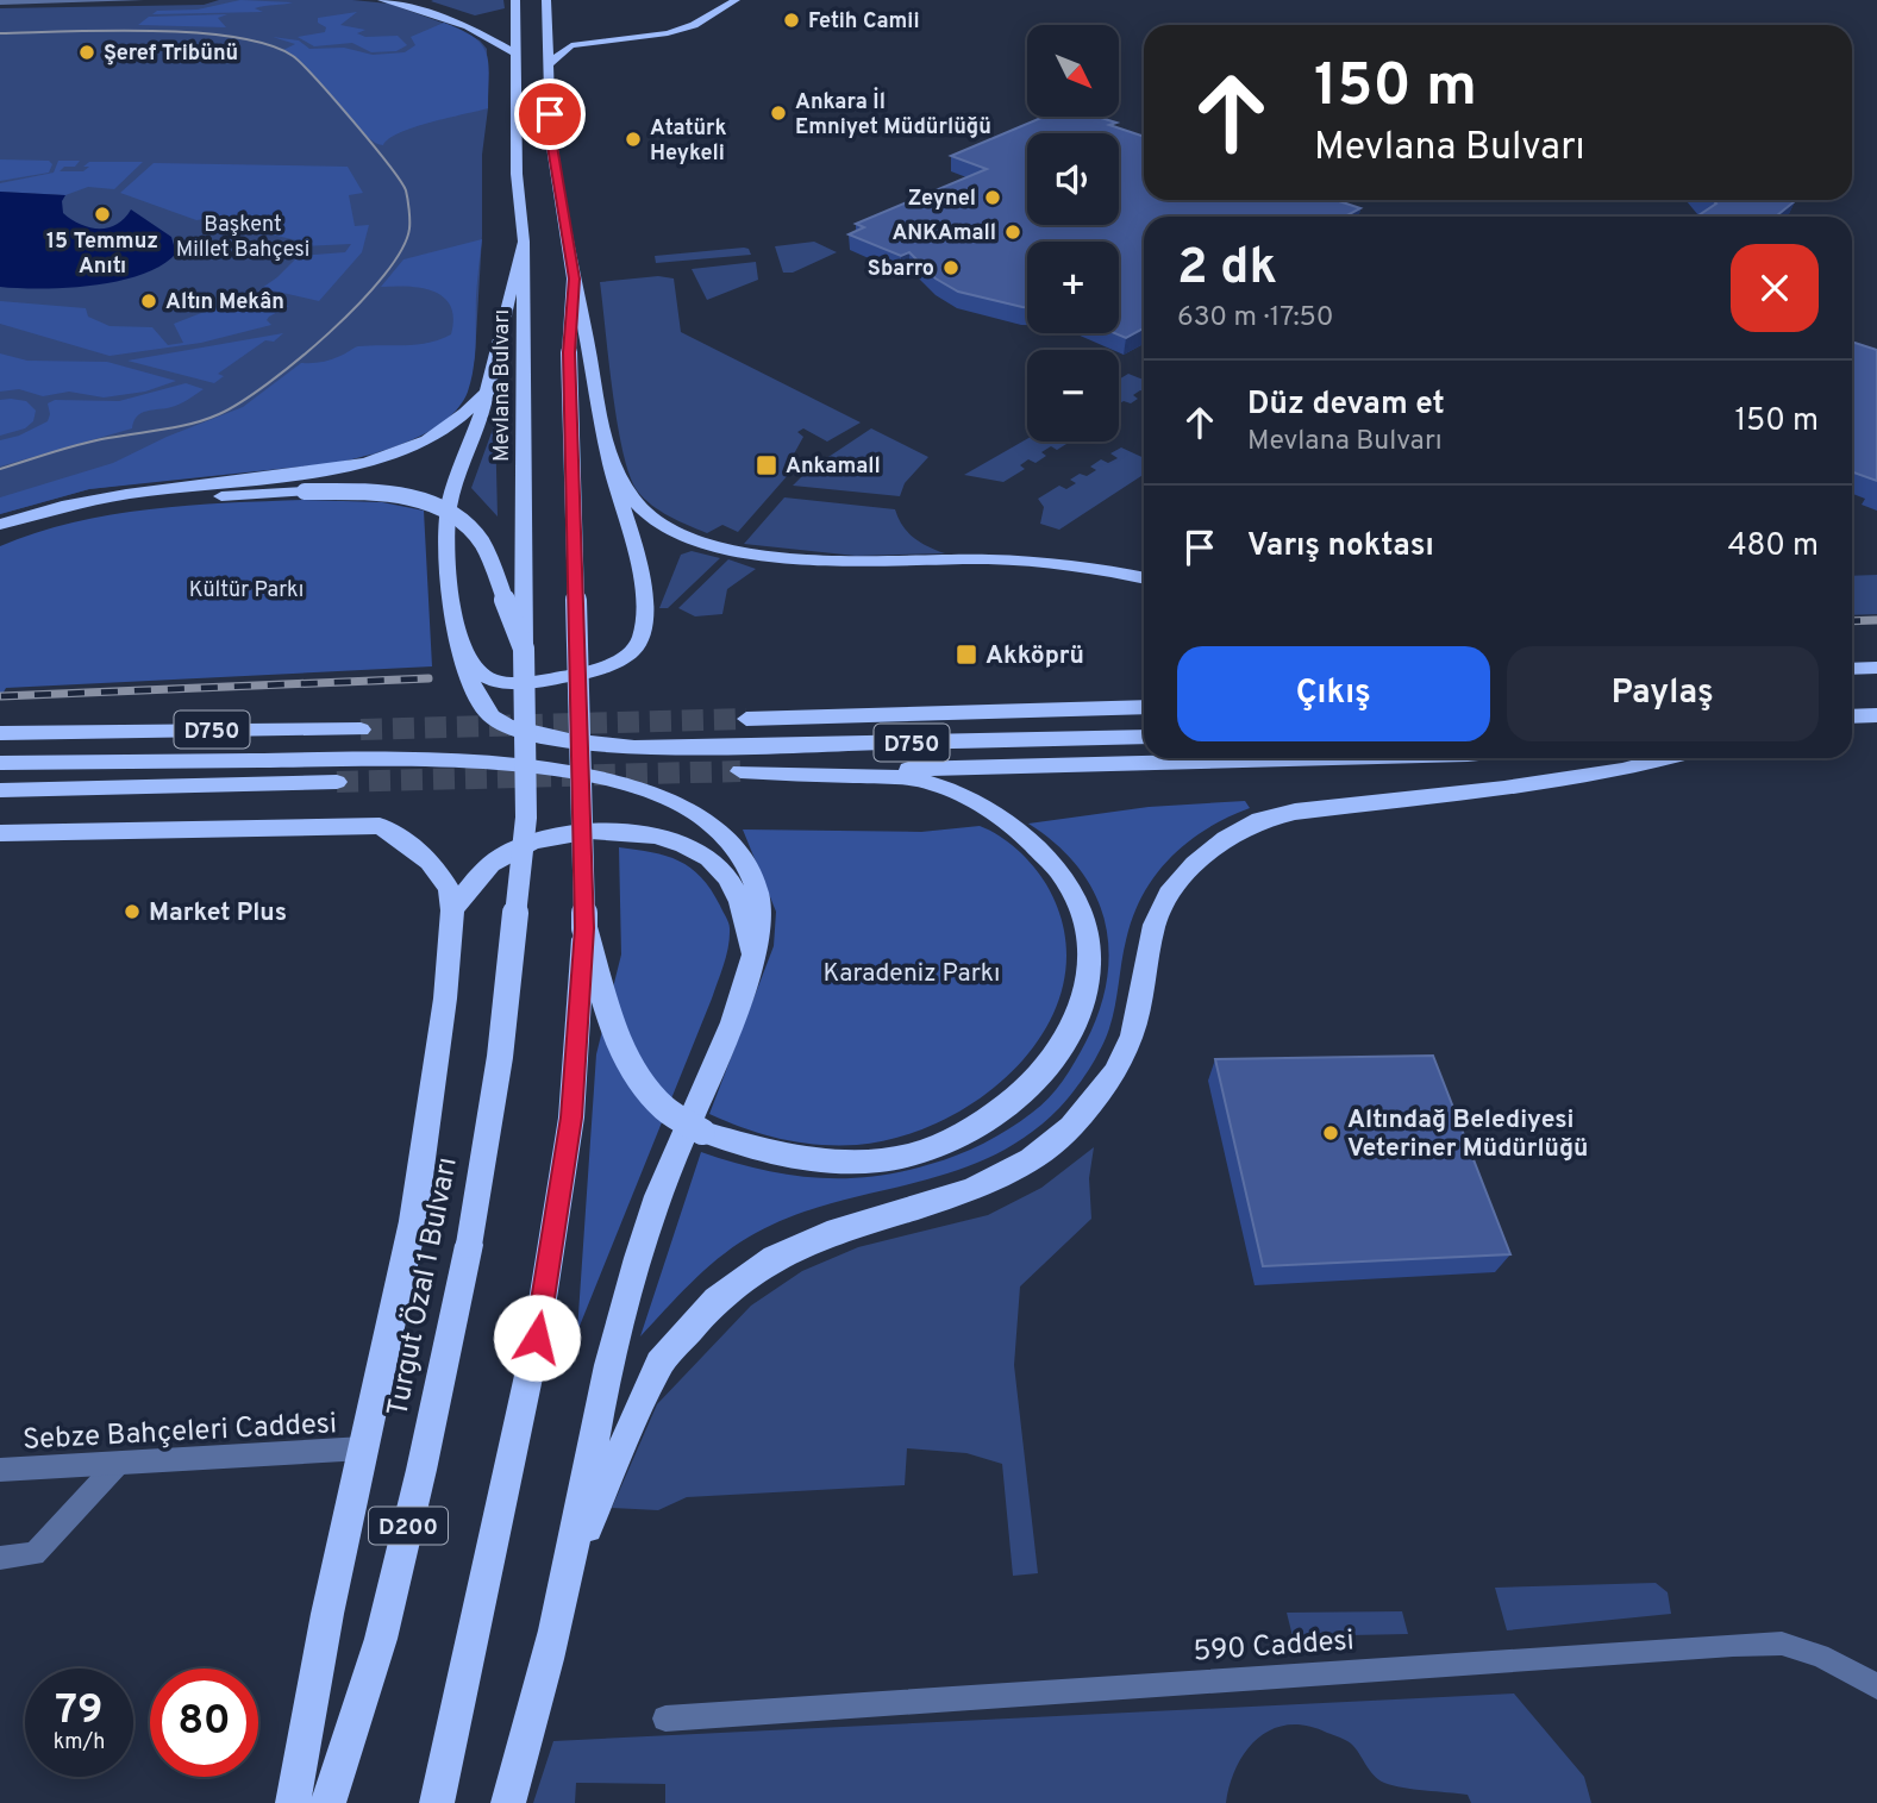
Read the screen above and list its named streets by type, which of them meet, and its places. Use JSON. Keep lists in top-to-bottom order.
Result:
{
  "streets": {
    "highway": [
      "Mevlana Bulvarı",
      "D750",
      "Turgut Özal 1 Bulvarı",
      "D200"
    ],
    "street": ["Sebze Bahçeleri Caddesi", "590 Caddesi"]
  },
  "crossings": [
    ["Mevlana Bulvarı", "Turgut Özal 1 Bulvarı"]
  ],
  "parks": ["Başkent Millet Bahçesi", "Kültür Parkı", "Karadeniz Parkı"],
  "places": {
    "other": [
      "Fetih Camii",
      "Şeref Tribünü",
      "Ankara İl Emniyet Müdürlüğü",
      "Atatürk Heykeli",
      "Zeynel",
      "15 Temmuz Anıtı",
      "ANKAmall",
      "Sbarro",
      "Altın Mekân",
      "Market Plus",
      "Altındağ Belediyesi Veteriner Müdürlüğü"
    ],
    "transit": ["Ankamall", "Akköprü"]
  },
  "north": "bottom right",
  "page": {
    "map_buttons": ["+", "−"],
    "turn": ["150 m", "Mevlana Bulvarı"],
    "heading": ["2 dk", "630 m · 17:50"],
    "list": [
      {
        "name": "Düz devam et",
        "note": "Mevlana Bulvarı",
        "value": "150 m"
      },
      {
        "name": "Varış noktası",
        "value": "480 m"
      }
    ],
    "buttons": ["Çıkış", "Paylaş"],
    "speed": "79 km/h",
    "limit": "80"
  }
}
